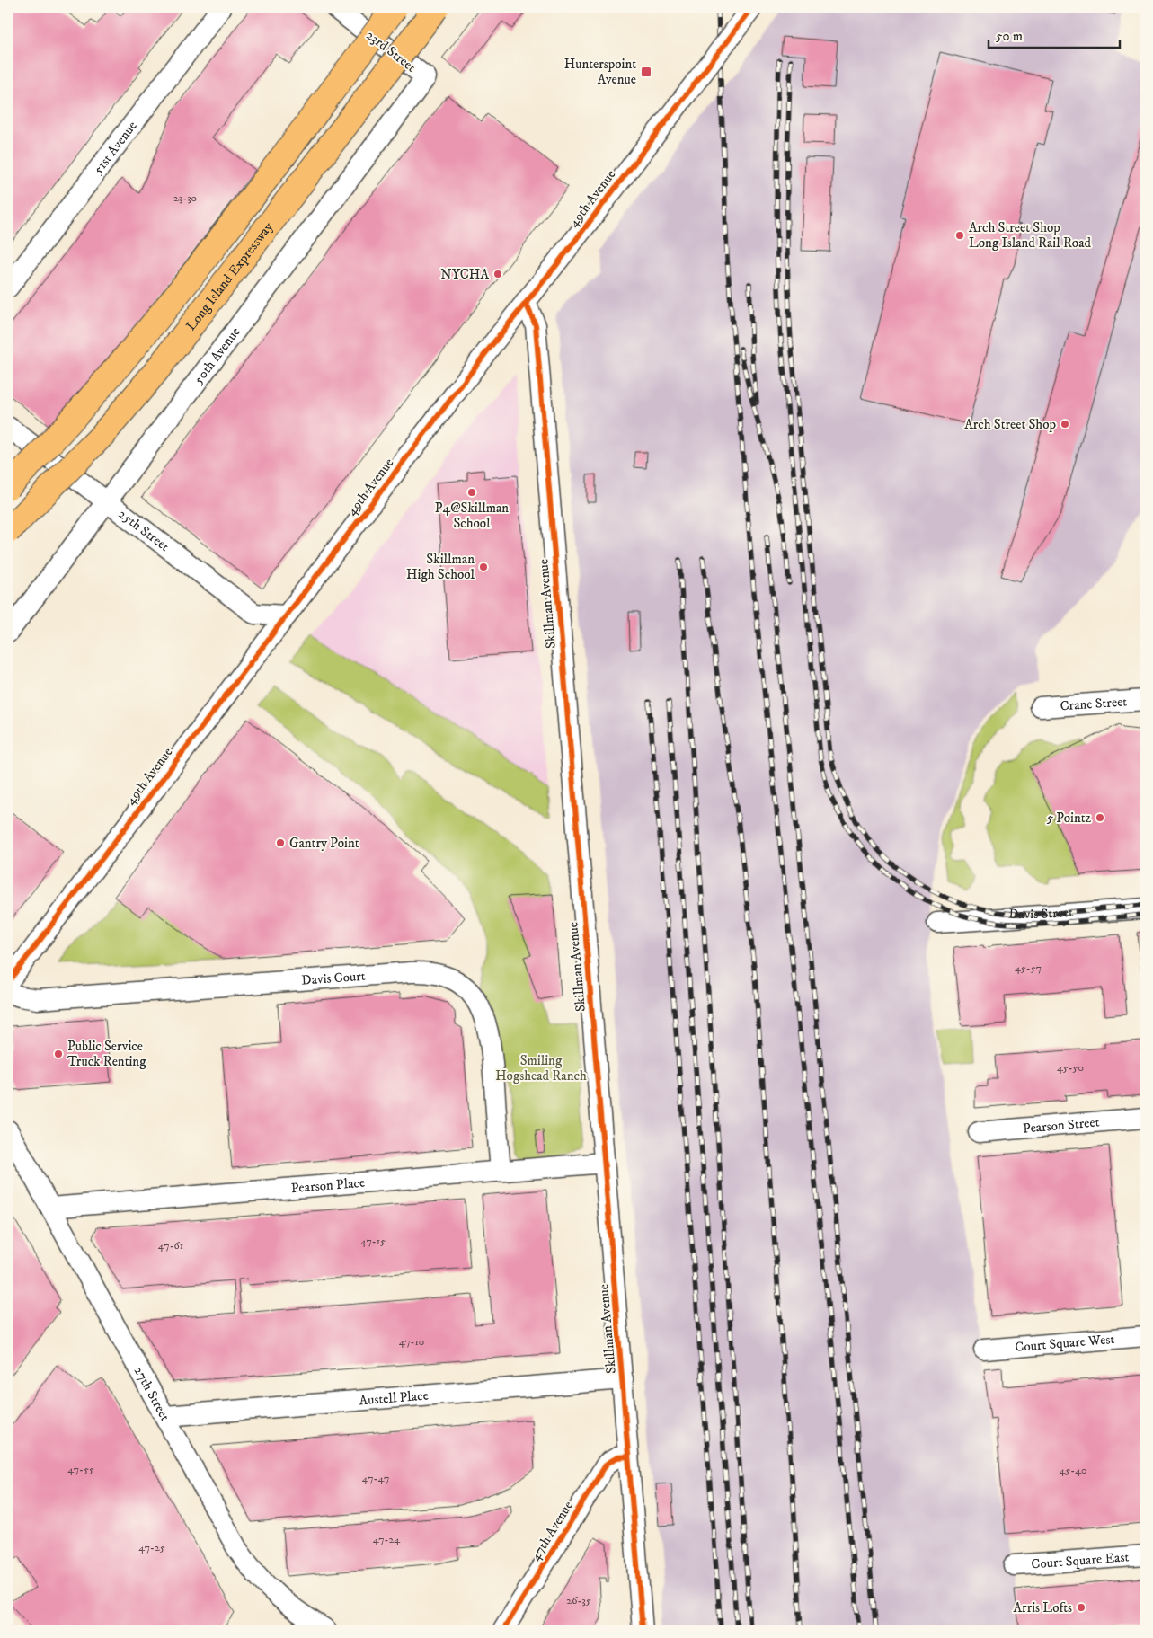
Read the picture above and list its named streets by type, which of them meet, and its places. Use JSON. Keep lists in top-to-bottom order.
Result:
{
  "streets": {
    "highway": ["Long Island Expressway"],
    "street": [
      "23rd Street",
      "51st Avenue",
      "49th Avenue",
      "50th Avenue",
      "25th Street",
      "Skillman Avenue",
      "Crane Street",
      "Davis Street",
      "Davis Court",
      "Pearson Street",
      "Pearson Place",
      "Court Square West",
      "27th Street",
      "Austell Place",
      "47th Avenue",
      "Court Square East"
    ]
  },
  "crossings": [
    ["23rd Street", "50th Avenue"],
    ["49th Avenue", "25th Street"],
    ["49th Avenue", "Skillman Avenue"],
    ["50th Avenue", "25th Street"],
    ["Skillman Avenue", "Pearson Place"],
    ["Skillman Avenue", "Austell Place"],
    ["Skillman Avenue", "47th Avenue"],
    ["Davis Court", "Pearson Place"],
    ["Pearson Place", "27th Street"],
    ["27th Street", "Austell Place"]
  ],
  "parks": ["Smiling Hogshead Ranch"],
  "places": {
    "transit": ["Hunterspoint Avenue"],
    "other": [
      "Arch Street Shop Long Island Rail Road",
      "NYCHA",
      "Arch Street Shop",
      "P4@Skillman School",
      "Skillman High School",
      "5 Pointz",
      "Gantry Point",
      "Public Service Truck Renting",
      "Arris Lofts"
    ]
  },
  "house_numbers": [
    "23-30",
    "45-57",
    "45-50",
    "47-15",
    "47-61",
    "47-10",
    "47-55",
    "45-40",
    "47-47",
    "47-24",
    "47-25",
    "26-35"
  ],
  "scale_bar": "50 m"
}
